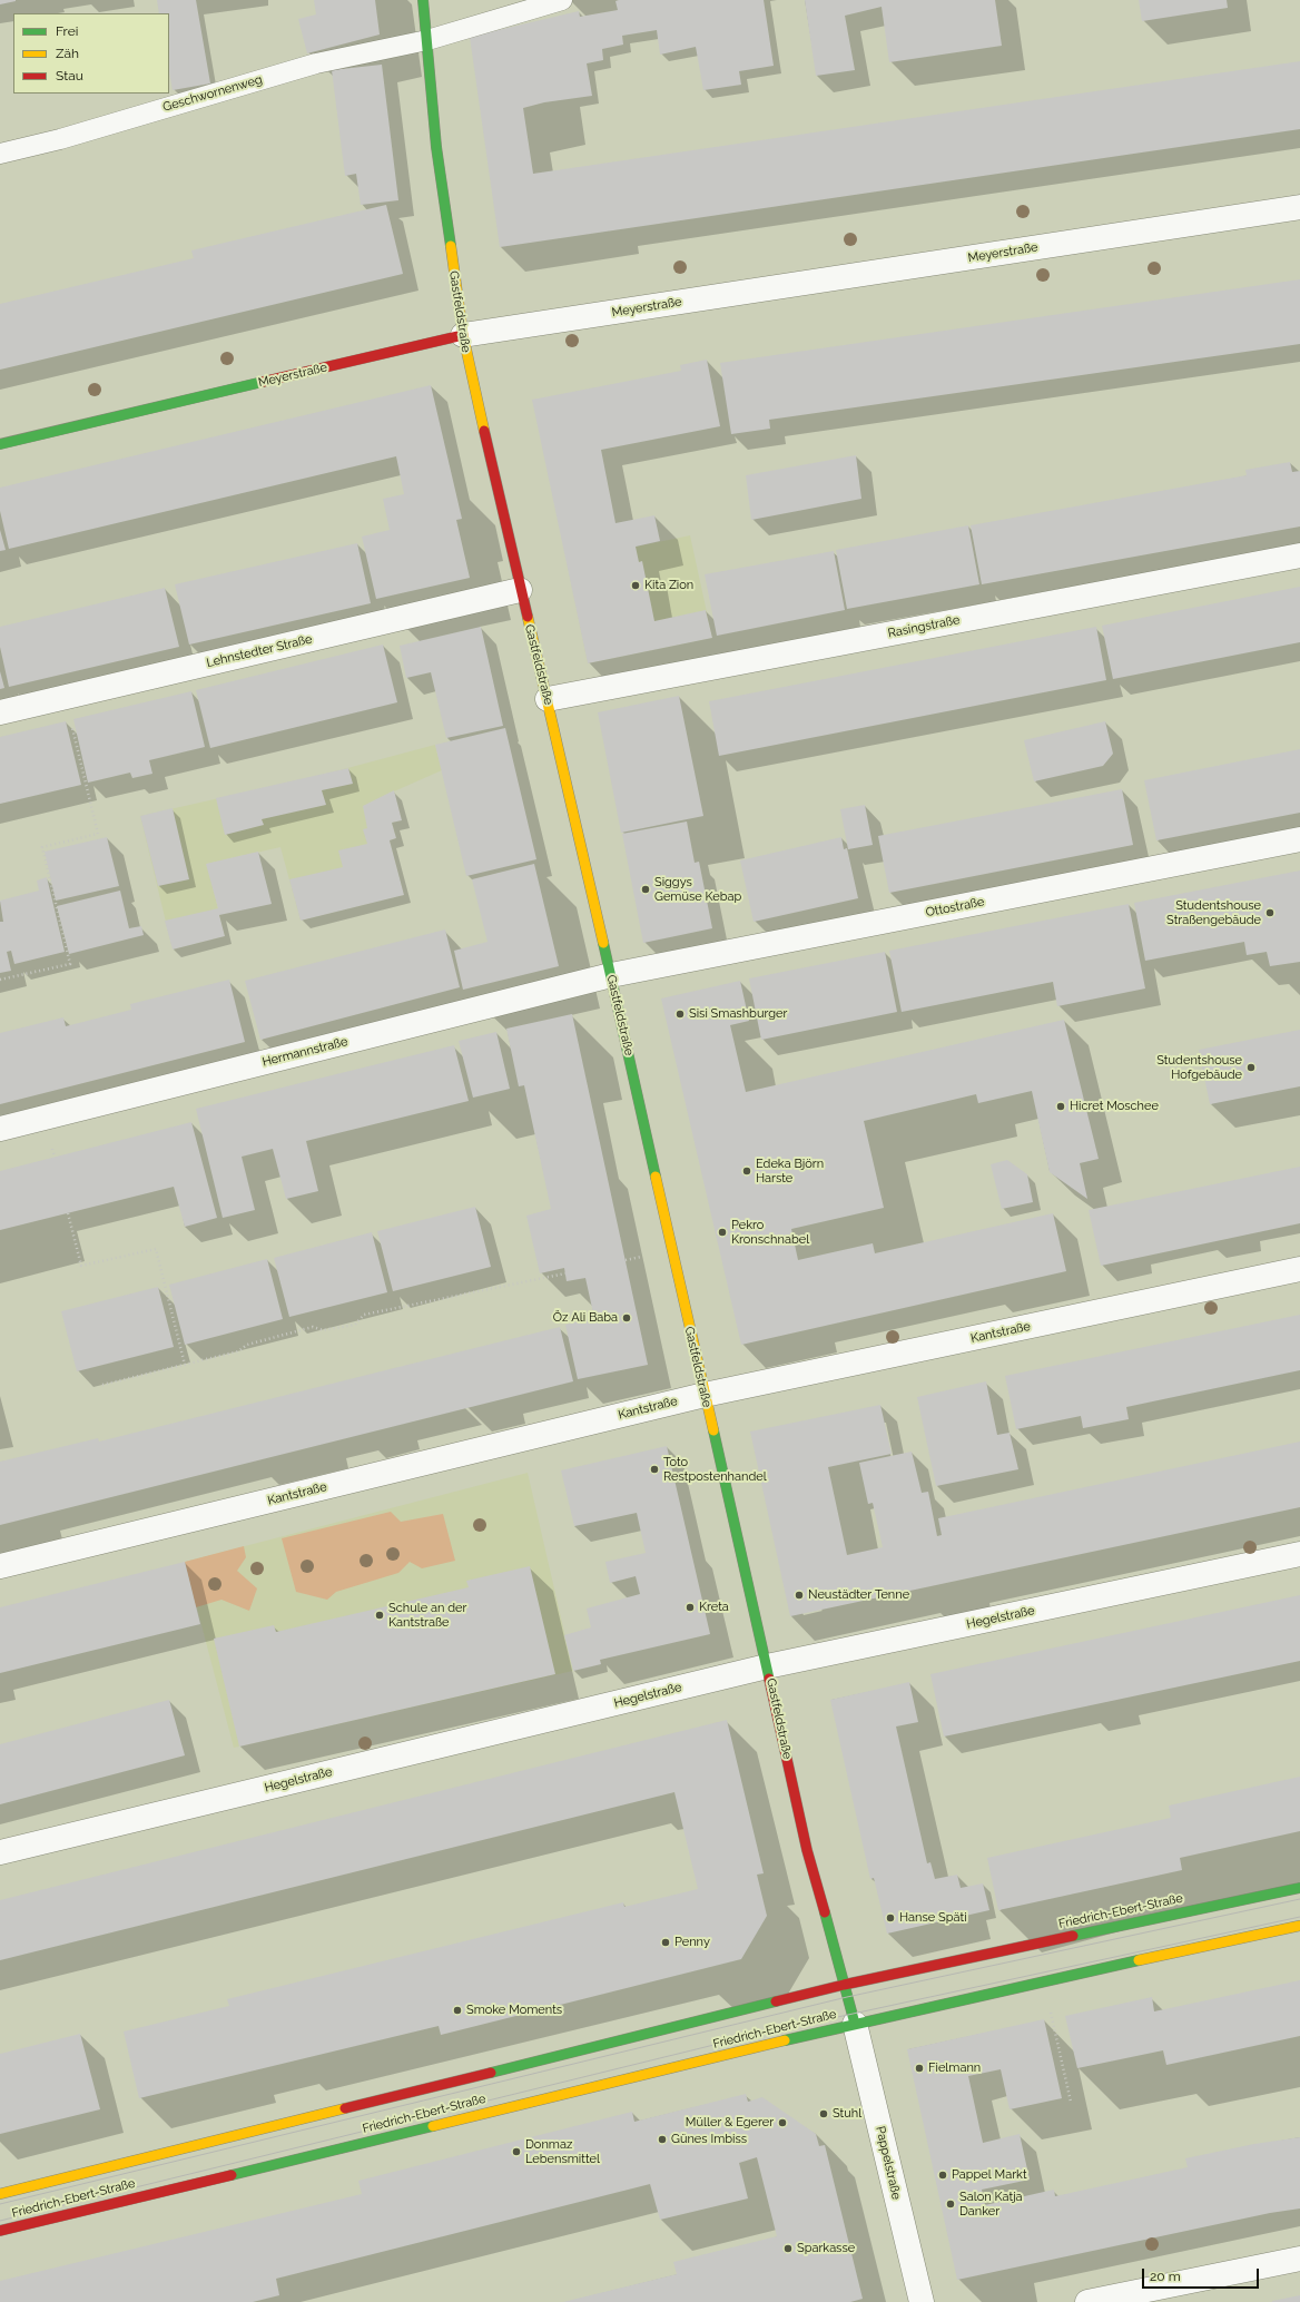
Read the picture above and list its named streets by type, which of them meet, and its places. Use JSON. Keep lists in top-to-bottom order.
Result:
{
  "streets": {
    "main road": ["Meyerstraße", "Gastfeldstraße", "Friedrich-Ebert-Straße"],
    "street": [
      "Rasingstraße",
      "Lehnstedter Straße",
      "Ottostraße",
      "Hermannstraße",
      "Kantstraße",
      "Hegelstraße",
      "Pappelstraße"
    ],
    "lane": ["Geschwornenweg"]
  },
  "crossings": [
    ["Geschwornenweg", "Gastfeldstraße"],
    ["Meyerstraße", "Gastfeldstraße"],
    ["Gastfeldstraße", "Rasingstraße"],
    ["Gastfeldstraße", "Lehnstedter Straße"],
    ["Gastfeldstraße", "Ottostraße"],
    ["Gastfeldstraße", "Hermannstraße"],
    ["Gastfeldstraße", "Kantstraße"],
    ["Gastfeldstraße", "Hegelstraße"],
    ["Gastfeldstraße", "Friedrich-Ebert-Straße"],
    ["Ottostraße", "Hermannstraße"],
    ["Friedrich-Ebert-Straße", "Pappelstraße"]
  ],
  "places": [
    "Kita Zion",
    "Siggys Gemüse Kebap",
    "Studentshouse Straßengebäude",
    "Sisi Smashburger",
    "Studentshouse Hofgebäude",
    "Hicret Moschee",
    "Edeka Björn Harste",
    "Pekro Kronschnabel",
    "Öz Ali Baba",
    "Toto Restpostenhandel",
    "Neustädter Tenne",
    "Kreta",
    "Schule an der Kantstraße",
    "Hanse Späti",
    "Penny",
    "Smoke Moments",
    "Fielmann",
    "Stuhl",
    "Müller & Egerer",
    "Günes Imbiss",
    "Donmaz Lebensmittel",
    "Pappel Markt",
    "Salon Katja Danker",
    "Sparkasse"
  ],
  "legend": ["Frei", "Zäh", "Stau"],
  "scale_bar": "20 m"
}
